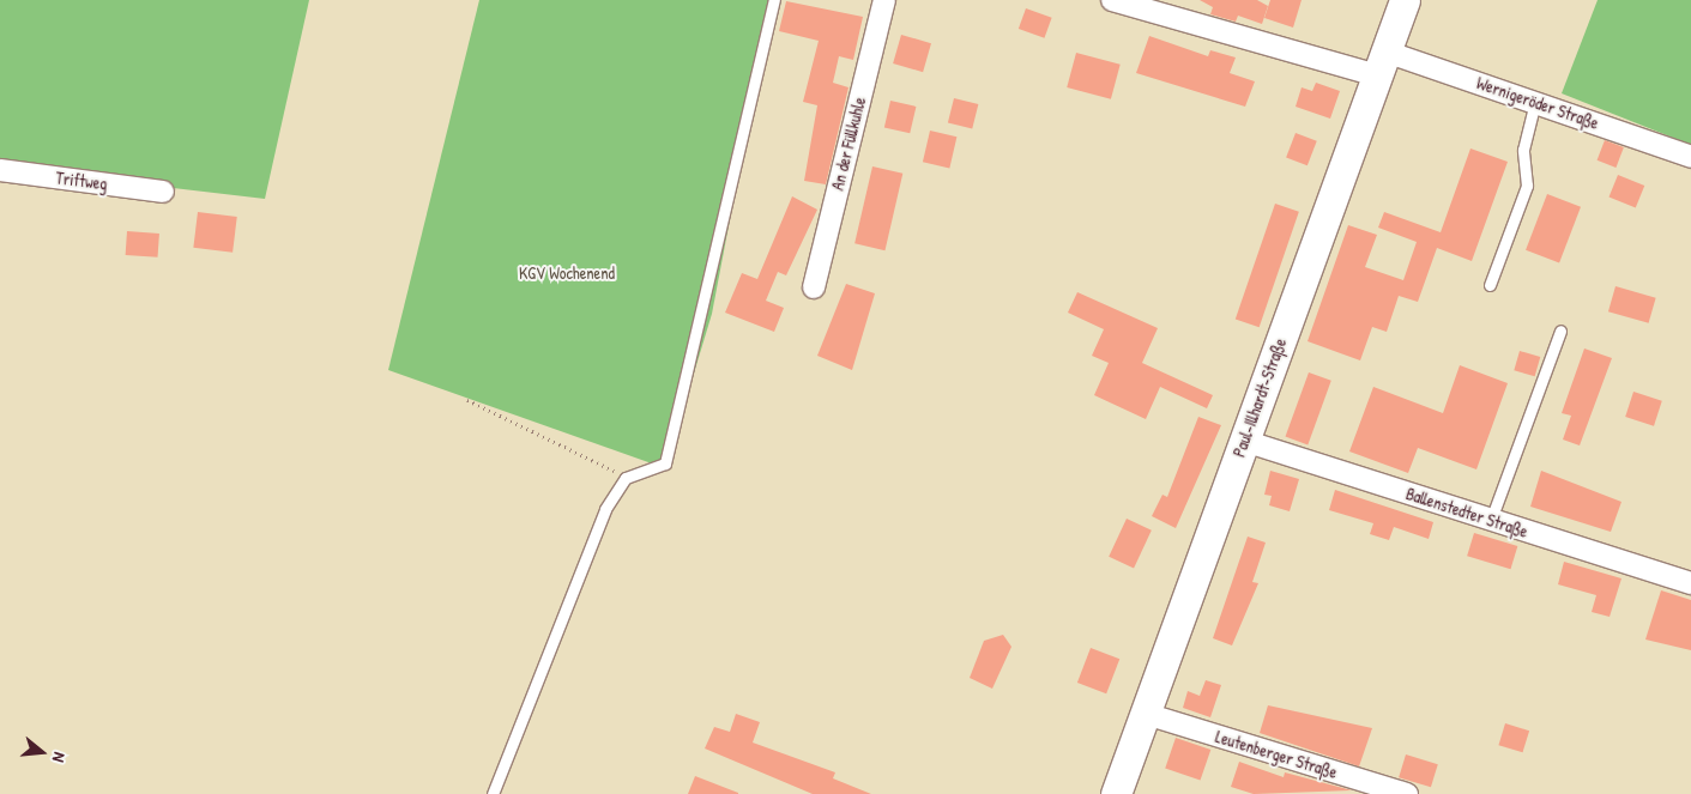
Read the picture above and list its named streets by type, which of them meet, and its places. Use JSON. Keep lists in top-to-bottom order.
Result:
{
  "streets": {
    "street": [
      "Wernigeröder Straße",
      "An der Füllkuhle",
      "Triftweg",
      "Paul-Illhardt-Straße",
      "Ballenstedter Straße",
      "Leutenberger Straße"
    ]
  },
  "crossings": [
    ["Wernigeröder Straße", "Paul-Illhardt-Straße"],
    ["Paul-Illhardt-Straße", "Ballenstedter Straße"],
    ["Paul-Illhardt-Straße", "Leutenberger Straße"]
  ],
  "parks": ["KGV Wochenend"],
  "north": "right"
}
